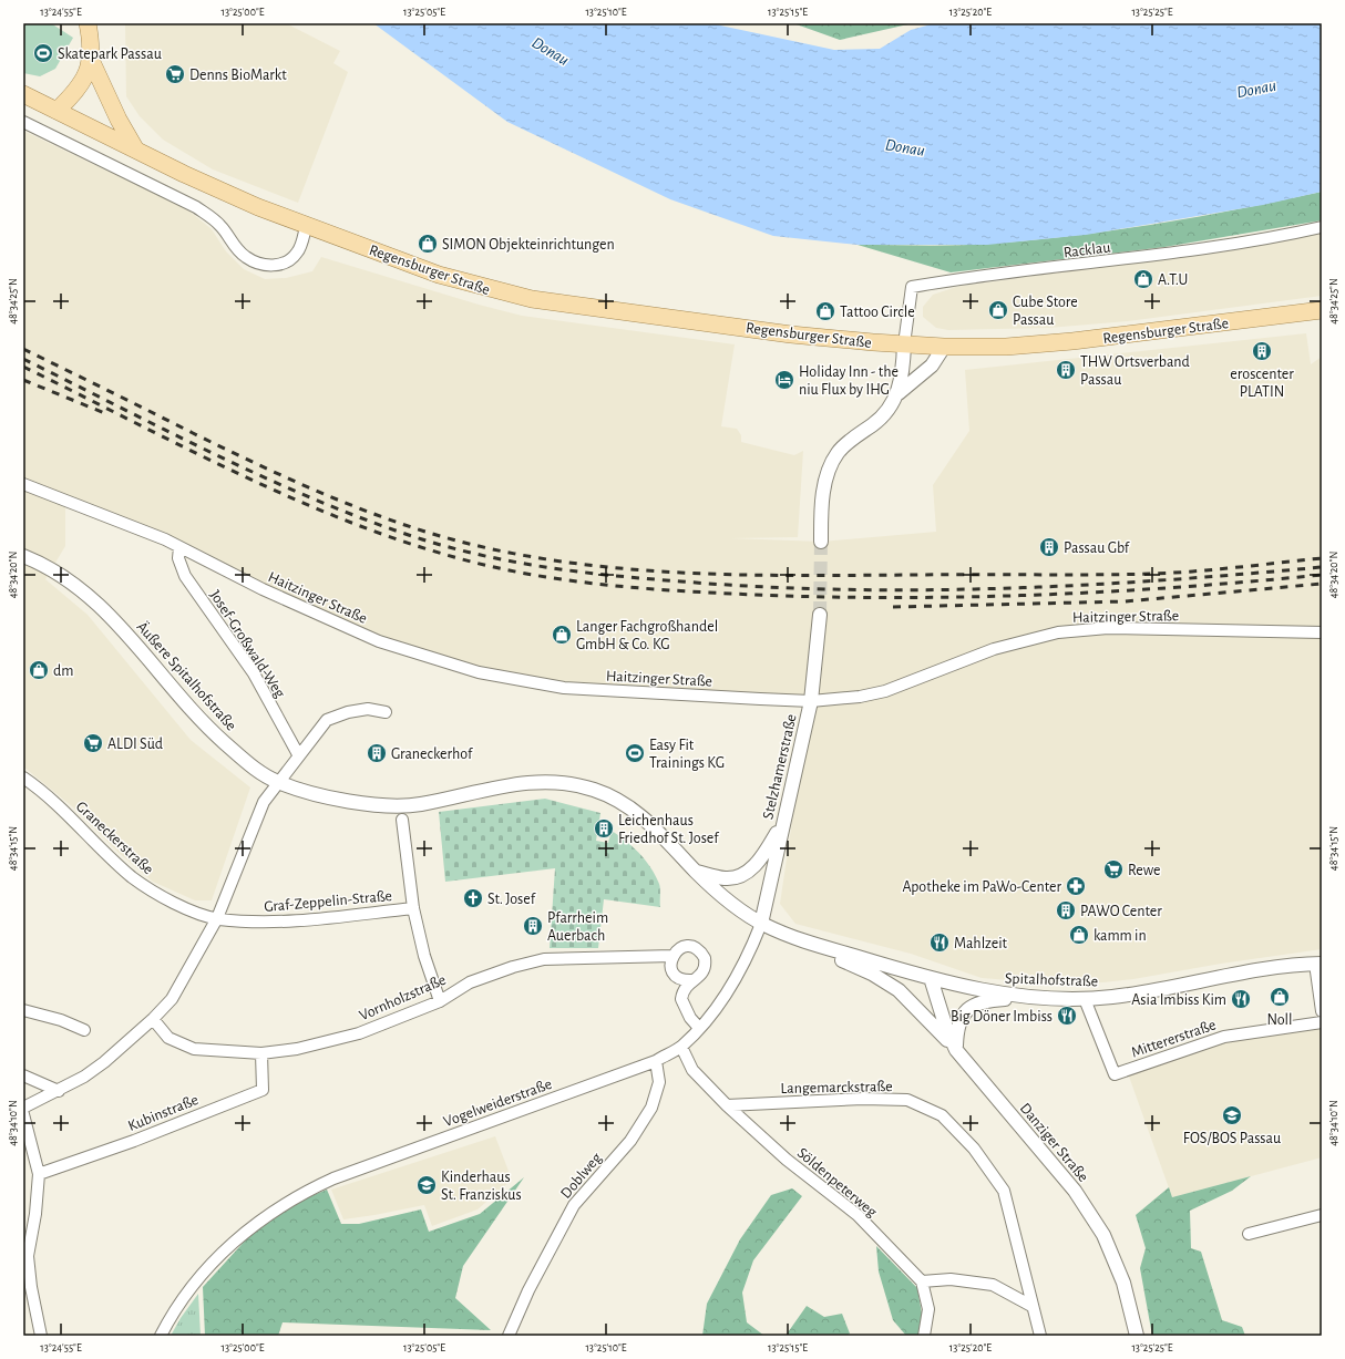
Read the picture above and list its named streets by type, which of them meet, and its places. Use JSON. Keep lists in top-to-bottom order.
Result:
{
  "streets": {
    "main road": ["Regensburger Straße"],
    "street": [
      "Racklau",
      "Haitzinger Straße",
      "Josef-Großwald-Weg",
      "Äußere Spitalhofstraße",
      "Stelzhamerstraße",
      "Graneckerstraße",
      "Graf-Zeppelin-Straße",
      "Spitalhofstraße",
      "Vornholzstraße",
      "Mittererstraße",
      "Langemarckstraße",
      "Vogelweiderstraße",
      "Kubinstraße",
      "Danziger Straße",
      "Doblweg",
      "Söldenpeterweg"
    ]
  },
  "crossings": [
    ["Racklau", "Regensburger Straße"],
    ["Haitzinger Straße", "Josef-Großwald-Weg"],
    ["Haitzinger Straße", "Stelzhamerstraße"],
    ["Äußere Spitalhofstraße", "Stelzhamerstraße"],
    ["Äußere Spitalhofstraße", "Spitalhofstraße"],
    ["Äußere Spitalhofstraße", "Vogelweiderstraße"],
    ["Stelzhamerstraße", "Spitalhofstraße"],
    ["Stelzhamerstraße", "Vogelweiderstraße"],
    ["Graneckerstraße", "Graf-Zeppelin-Straße"],
    ["Spitalhofstraße", "Mittererstraße"],
    ["Spitalhofstraße", "Vogelweiderstraße"],
    ["Spitalhofstraße", "Danziger Straße"],
    ["Vornholzstraße", "Vogelweiderstraße"],
    ["Vornholzstraße", "Kubinstraße"],
    ["Langemarckstraße", "Söldenpeterweg"],
    ["Vogelweiderstraße", "Doblweg"],
    ["Vogelweiderstraße", "Söldenpeterweg"]
  ],
  "water": ["Donau"],
  "places": {
    "sports": ["Skatepark Passau", "Easy Fit Trainings KG"],
    "supermarket": ["Denns BioMarkt", "ALDI Süd", "Rewe"],
    "shop": [
      "SIMON Objekteinrichtungen",
      "A.T.U",
      "Cube Store Passau",
      "Tattoo Circle",
      "Langer Fachgroßhandel GmbH & Co. KG",
      "dm",
      "kamm in",
      "Noll"
    ],
    "building": [
      "eroscenter PLATIN",
      "THW Ortsverband Passau",
      "Passau Gbf",
      "Graneckerhof",
      "Leichenhaus Friedhof St. Josef",
      "PAWO Center",
      "Pfarrheim Auerbach"
    ],
    "hotel": ["Holiday Inn - the niu Flux by IHG"],
    "pharmacy": ["Apotheke im PaWo-Center"],
    "church": ["St. Josef"],
    "restaurant": ["Mahlzeit", "Asia Imbiss Kim", "Big Döner Imbiss"],
    "school or university": ["FOS/BOS Passau", "Kinderhaus St. Franziskus"]
  },
  "coordinates": [
    "13°24'55\"E",
    "13°25'00\"E",
    "13°25'05\"E",
    "13°25'10\"E",
    "13°25'15\"E",
    "13°25'20\"E",
    "13°25'25\"E",
    "48°34'25\"N",
    "48°34'20\"N",
    "48°34'15\"N",
    "48°34'10\"N"
  ]
}
